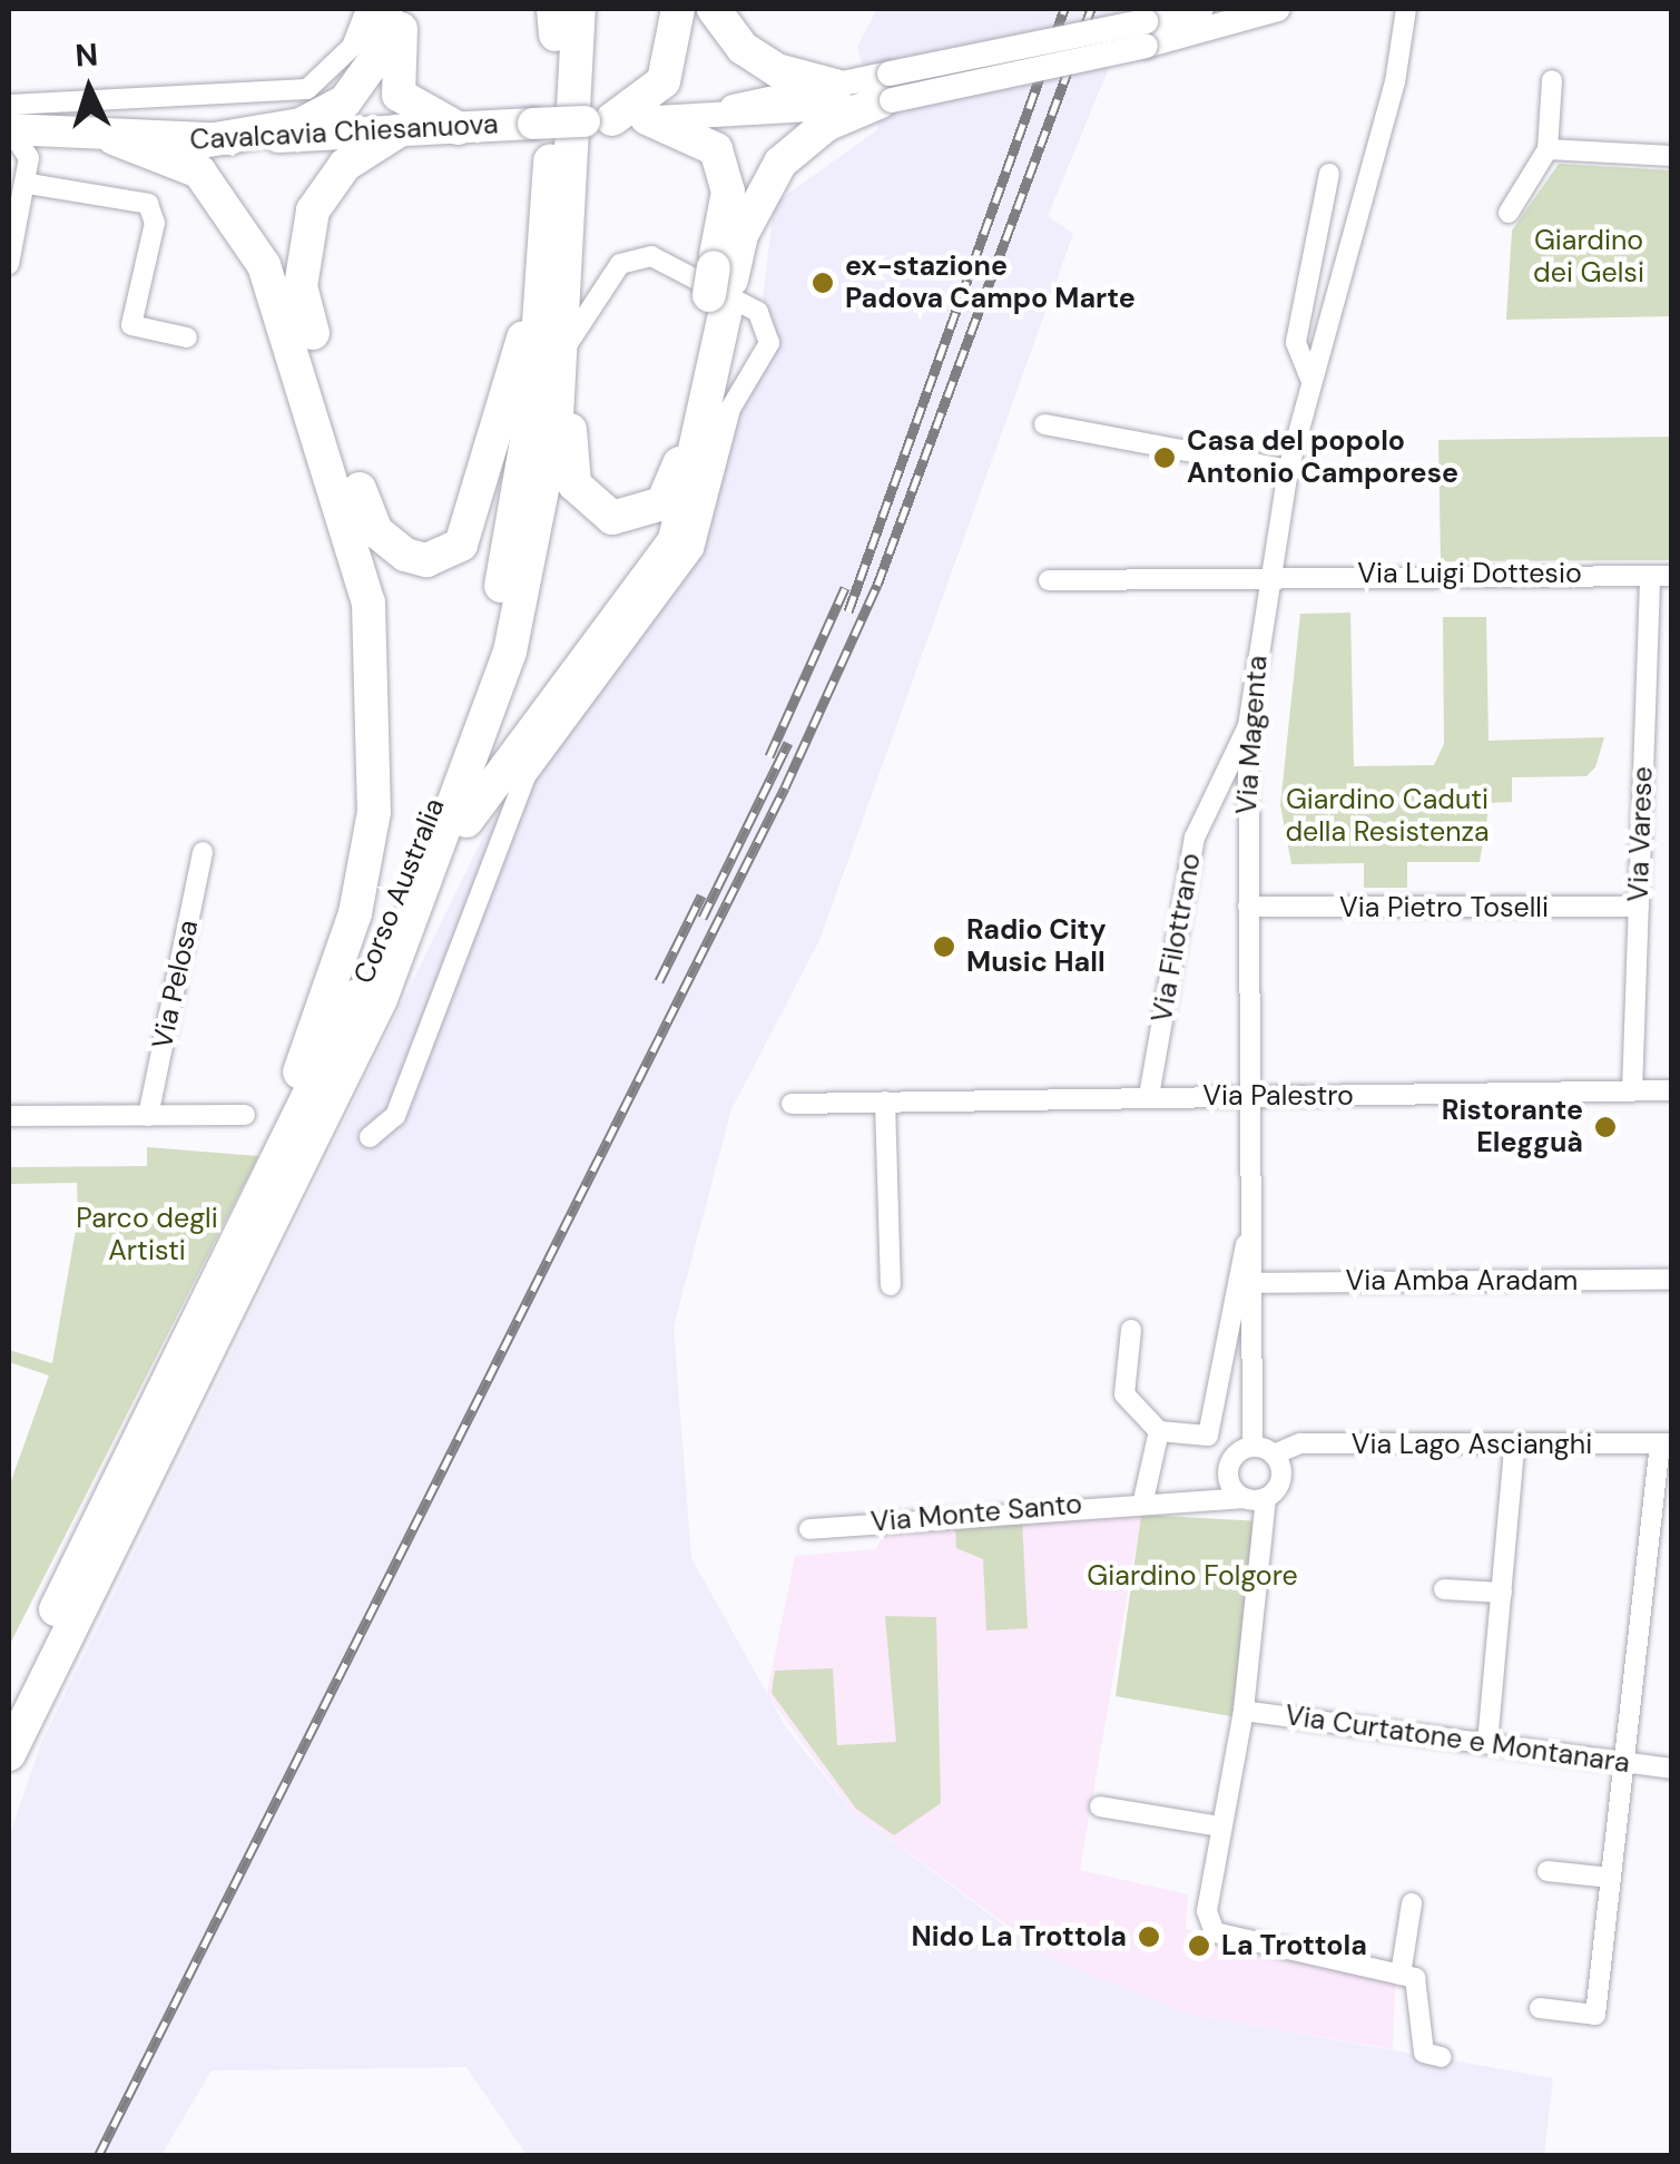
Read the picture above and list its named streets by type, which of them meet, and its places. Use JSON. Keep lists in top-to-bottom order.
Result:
{
  "streets": {
    "highway": ["Corso Australia"],
    "main road": ["Cavalcavia Chiesanuova"],
    "street": [
      "Via Luigi Dottesio",
      "Via Magenta",
      "Via Varese",
      "Via Pietro Toselli",
      "Via Filottrano",
      "Via Pelosa",
      "Via Palestro",
      "Via Amba Aradam",
      "Via Lago Ascianghi",
      "Via Monte Santo",
      "Via Curtatone e Montanara"
    ]
  },
  "crossings": [
    ["Via Luigi Dottesio", "Via Magenta"],
    ["Via Luigi Dottesio", "Via Varese"],
    ["Via Magenta", "Via Pietro Toselli"],
    ["Via Magenta", "Via Filottrano"],
    ["Via Magenta", "Via Palestro"],
    ["Via Varese", "Via Pietro Toselli"],
    ["Via Varese", "Via Palestro"],
    ["Via Filottrano", "Via Palestro"],
    ["Via Lago Ascianghi", "Via Monte Santo"]
  ],
  "parks": [
    "Giardino dei Gelsi",
    "Giardino Caduti della Resistenza",
    "Parco degli Artisti",
    "Giardino Folgore"
  ],
  "places": [
    "ex-stazione Padova Campo Marte",
    "Casa del popolo Antonio Camporese",
    "Radio City Music Hall",
    "Ristorante Elegguà",
    "Nido La Trottola",
    "La Trottola"
  ],
  "north": "top"
}
